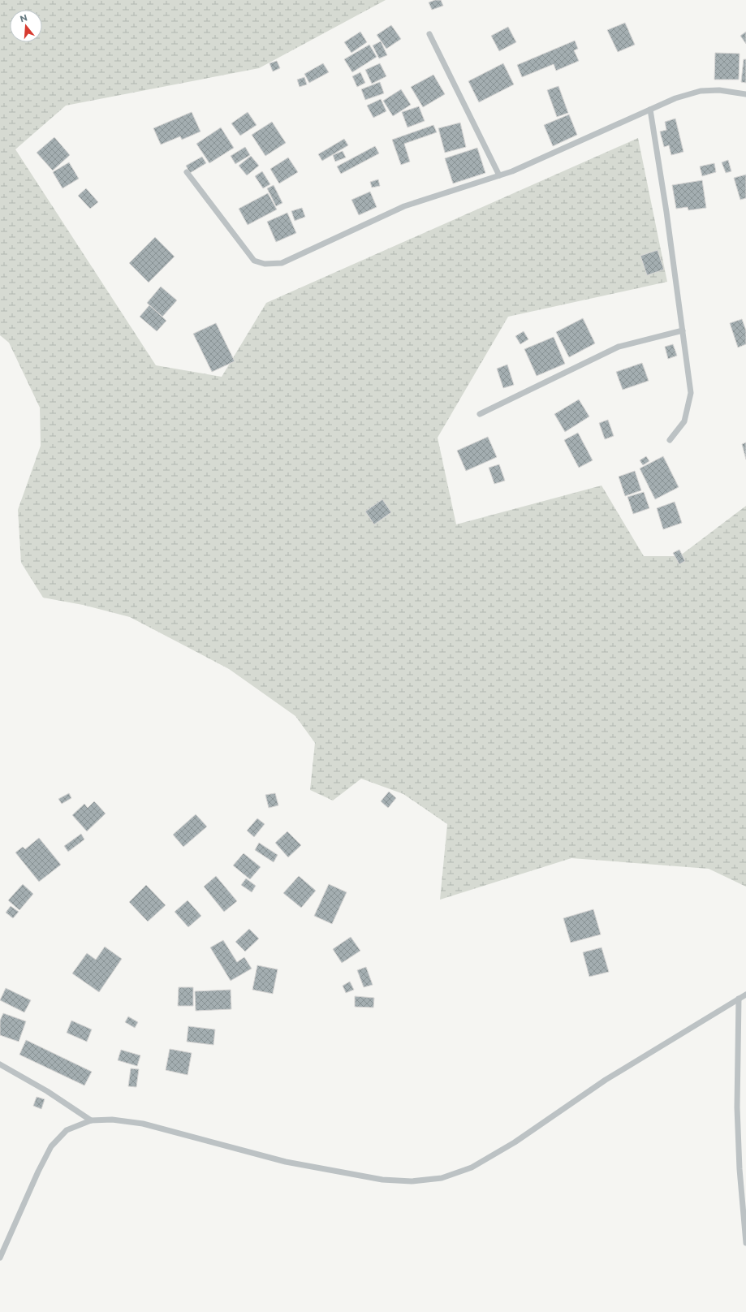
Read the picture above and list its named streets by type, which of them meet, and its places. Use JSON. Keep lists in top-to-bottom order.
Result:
{
  "north": "top"
}
